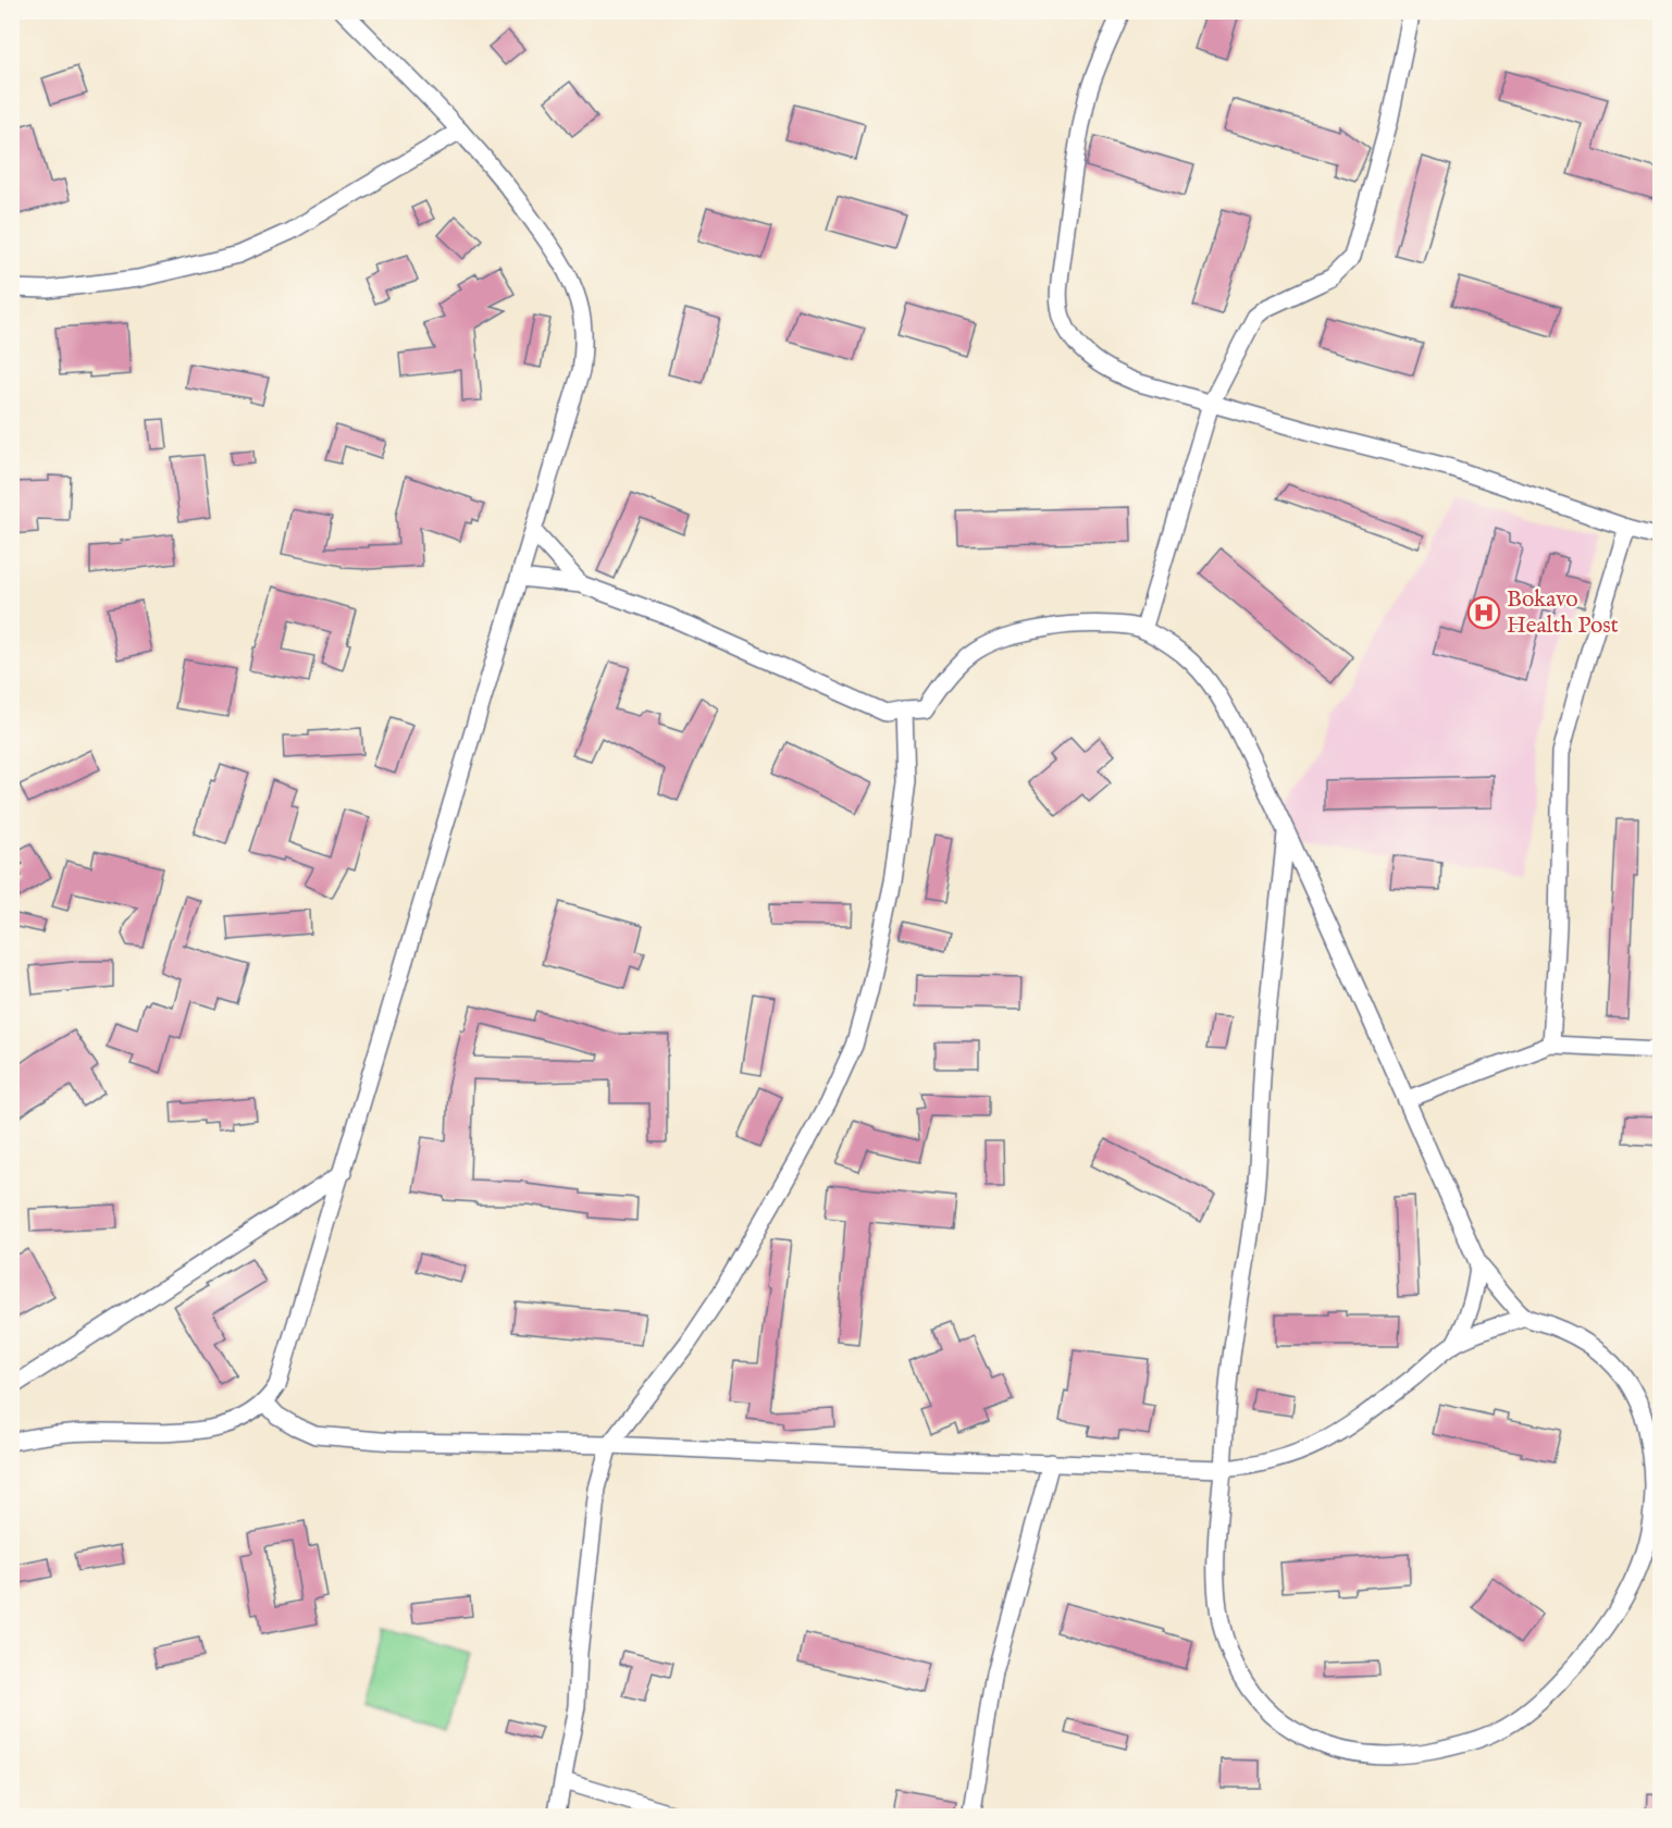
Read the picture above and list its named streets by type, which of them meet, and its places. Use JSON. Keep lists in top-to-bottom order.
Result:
{
  "places": {
    "hospital": ["Bokavo Health Post"]
  }
}
